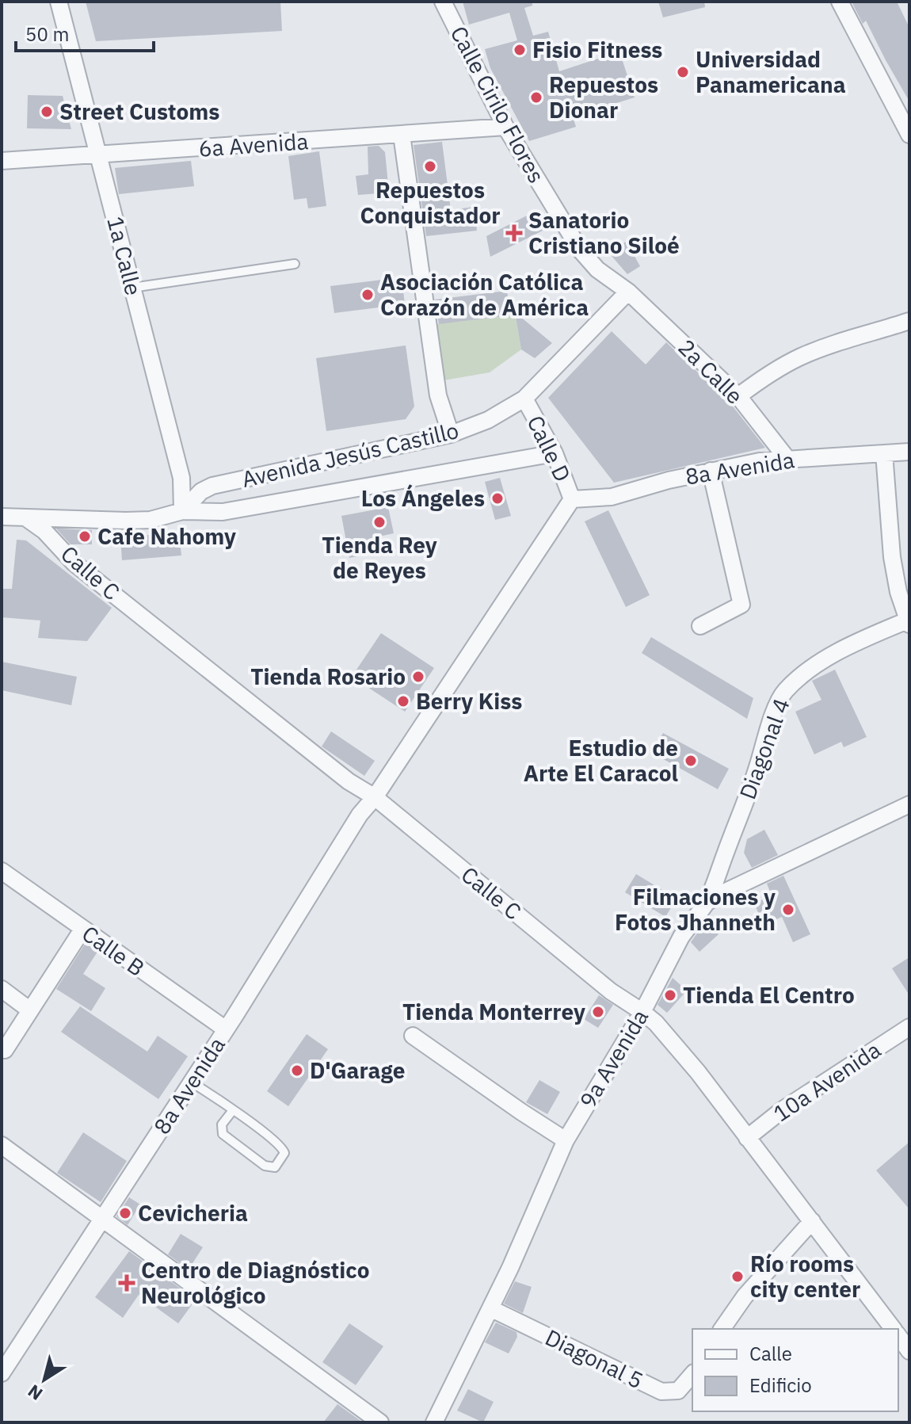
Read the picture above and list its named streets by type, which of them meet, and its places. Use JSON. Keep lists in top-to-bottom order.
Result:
{
  "streets": {
    "street": [
      "Calle Cirilo Flores",
      "6a Avenida",
      "1a Calle",
      "2a Calle",
      "Calle D",
      "Avenida Jesús Castillo",
      "8a Avenida",
      "Calle C",
      "Diagonal 4",
      "Calle B",
      "9a Avenida",
      "10a Avenida",
      "Diagonal 5"
    ]
  },
  "crossings": [
    ["Calle Cirilo Flores", "6a Avenida"],
    ["Calle Cirilo Flores", "2a Calle"],
    ["Calle Cirilo Flores", "Avenida Jesús Castillo"],
    ["6a Avenida", "1a Calle"],
    ["1a Calle", "Avenida Jesús Castillo"],
    ["2a Calle", "Avenida Jesús Castillo"],
    ["2a Calle", "8a Avenida"],
    ["Calle D", "Avenida Jesús Castillo"],
    ["Calle D", "8a Avenida"],
    ["Avenida Jesús Castillo", "Calle C"],
    ["8a Avenida", "Calle C"],
    ["8a Avenida", "Calle B"],
    ["Calle C", "9a Avenida"],
    ["Calle C", "10a Avenida"],
    ["Diagonal 4", "9a Avenida"],
    ["9a Avenida", "Diagonal 5"]
  ],
  "places": {
    "other": [
      "Fisio Fitness",
      "Universidad Panamericana",
      "Repuestos Dionar",
      "Street Customs",
      "Repuestos Conquistador",
      "Asociación Católica Corazón de América",
      "Los Ángeles",
      "Tienda Rey de Reyes",
      "Cafe Nahomy",
      "Tienda Rosario",
      "Berry Kiss",
      "Estudio de Arte El Caracol",
      "Filmaciones y Fotos Jhanneth",
      "Tienda El Centro",
      "Tienda Monterrey",
      "D'Garage",
      "Cevicheria",
      "Río rooms city center"
    ],
    "health": ["Sanatorio Cristiano Siloé", "Centro de Diagnóstico Neurológico"]
  },
  "legend": ["Calle", "Edificio"],
  "scale_bar": "50 m",
  "north": "bottom left"
}
